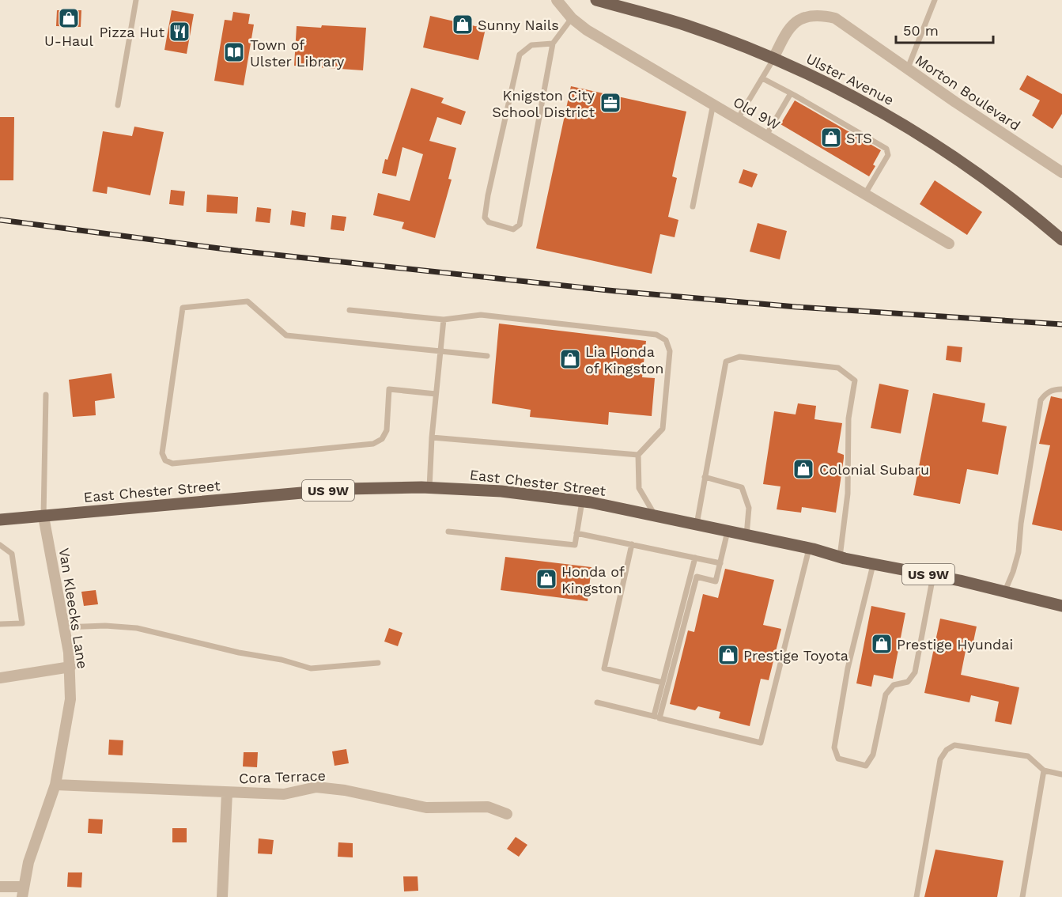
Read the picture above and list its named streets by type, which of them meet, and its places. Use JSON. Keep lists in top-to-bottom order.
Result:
{
  "streets": {
    "main road": ["Ulster Avenue", "East Chester Street", "US 9W"],
    "street": [
      "Morton Boulevard",
      "Old 9W",
      "Van Kleecks Lane",
      "Cora Terrace"
    ]
  },
  "crossings": [
    ["Ulster Avenue", "Morton Boulevard"],
    ["East Chester Street", "Van Kleecks Lane"],
    ["Van Kleecks Lane", "Cora Terrace"]
  ],
  "places": {
    "shop": [
      "U-Haul",
      "Sunny Nails",
      "STS",
      "Lia Honda of Kingston",
      "Colonial Subaru",
      "Honda of Kingston",
      "Prestige Hyundai",
      "Prestige Toyota"
    ],
    "restaurant": ["Pizza Hut"],
    "library": ["Town of Ulster Library"],
    "office": ["Knigston City School District"]
  },
  "scale_bar": "50 m"
}
